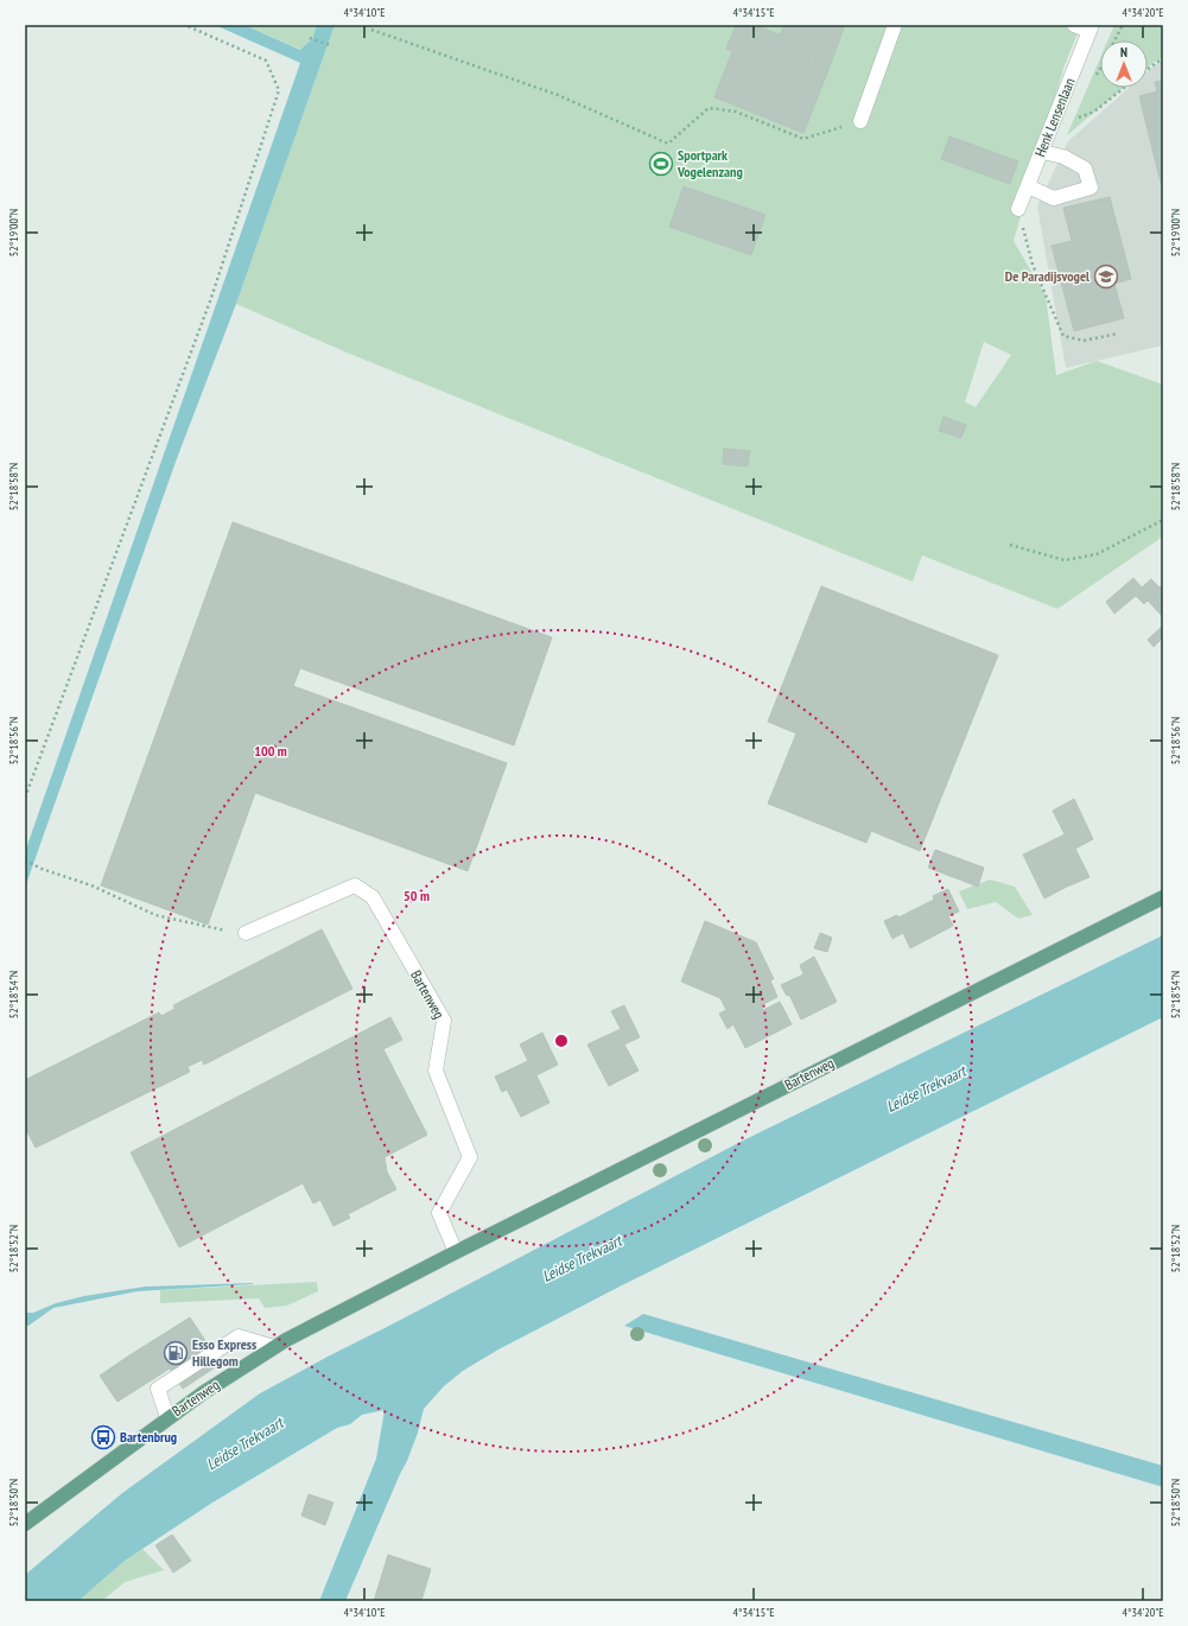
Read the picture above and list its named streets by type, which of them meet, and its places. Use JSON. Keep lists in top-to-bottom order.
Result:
{
  "streets": {
    "main road": ["Bartenweg"],
    "street": ["Henk Lensenlaan"]
  },
  "water": ["Leidse Trekvaart"],
  "places": {
    "sports": ["Sportpark Vogelenzang"],
    "school or university": ["De Paradijsvogel"],
    "fuel station": ["Esso Express Hillegom"],
    "bus stop": ["Bartenbrug"]
  },
  "north": "top",
  "coordinates": [
    "4°34'10\"E",
    "4°34'15\"E",
    "4°34'20\"E",
    "52°19'00\"N",
    "52°18'58\"N",
    "52°18'56\"N",
    "52°18'54\"N",
    "52°18'52\"N",
    "52°18'50\"N"
  ],
  "rings": ["100 m", "50 m"]
}
